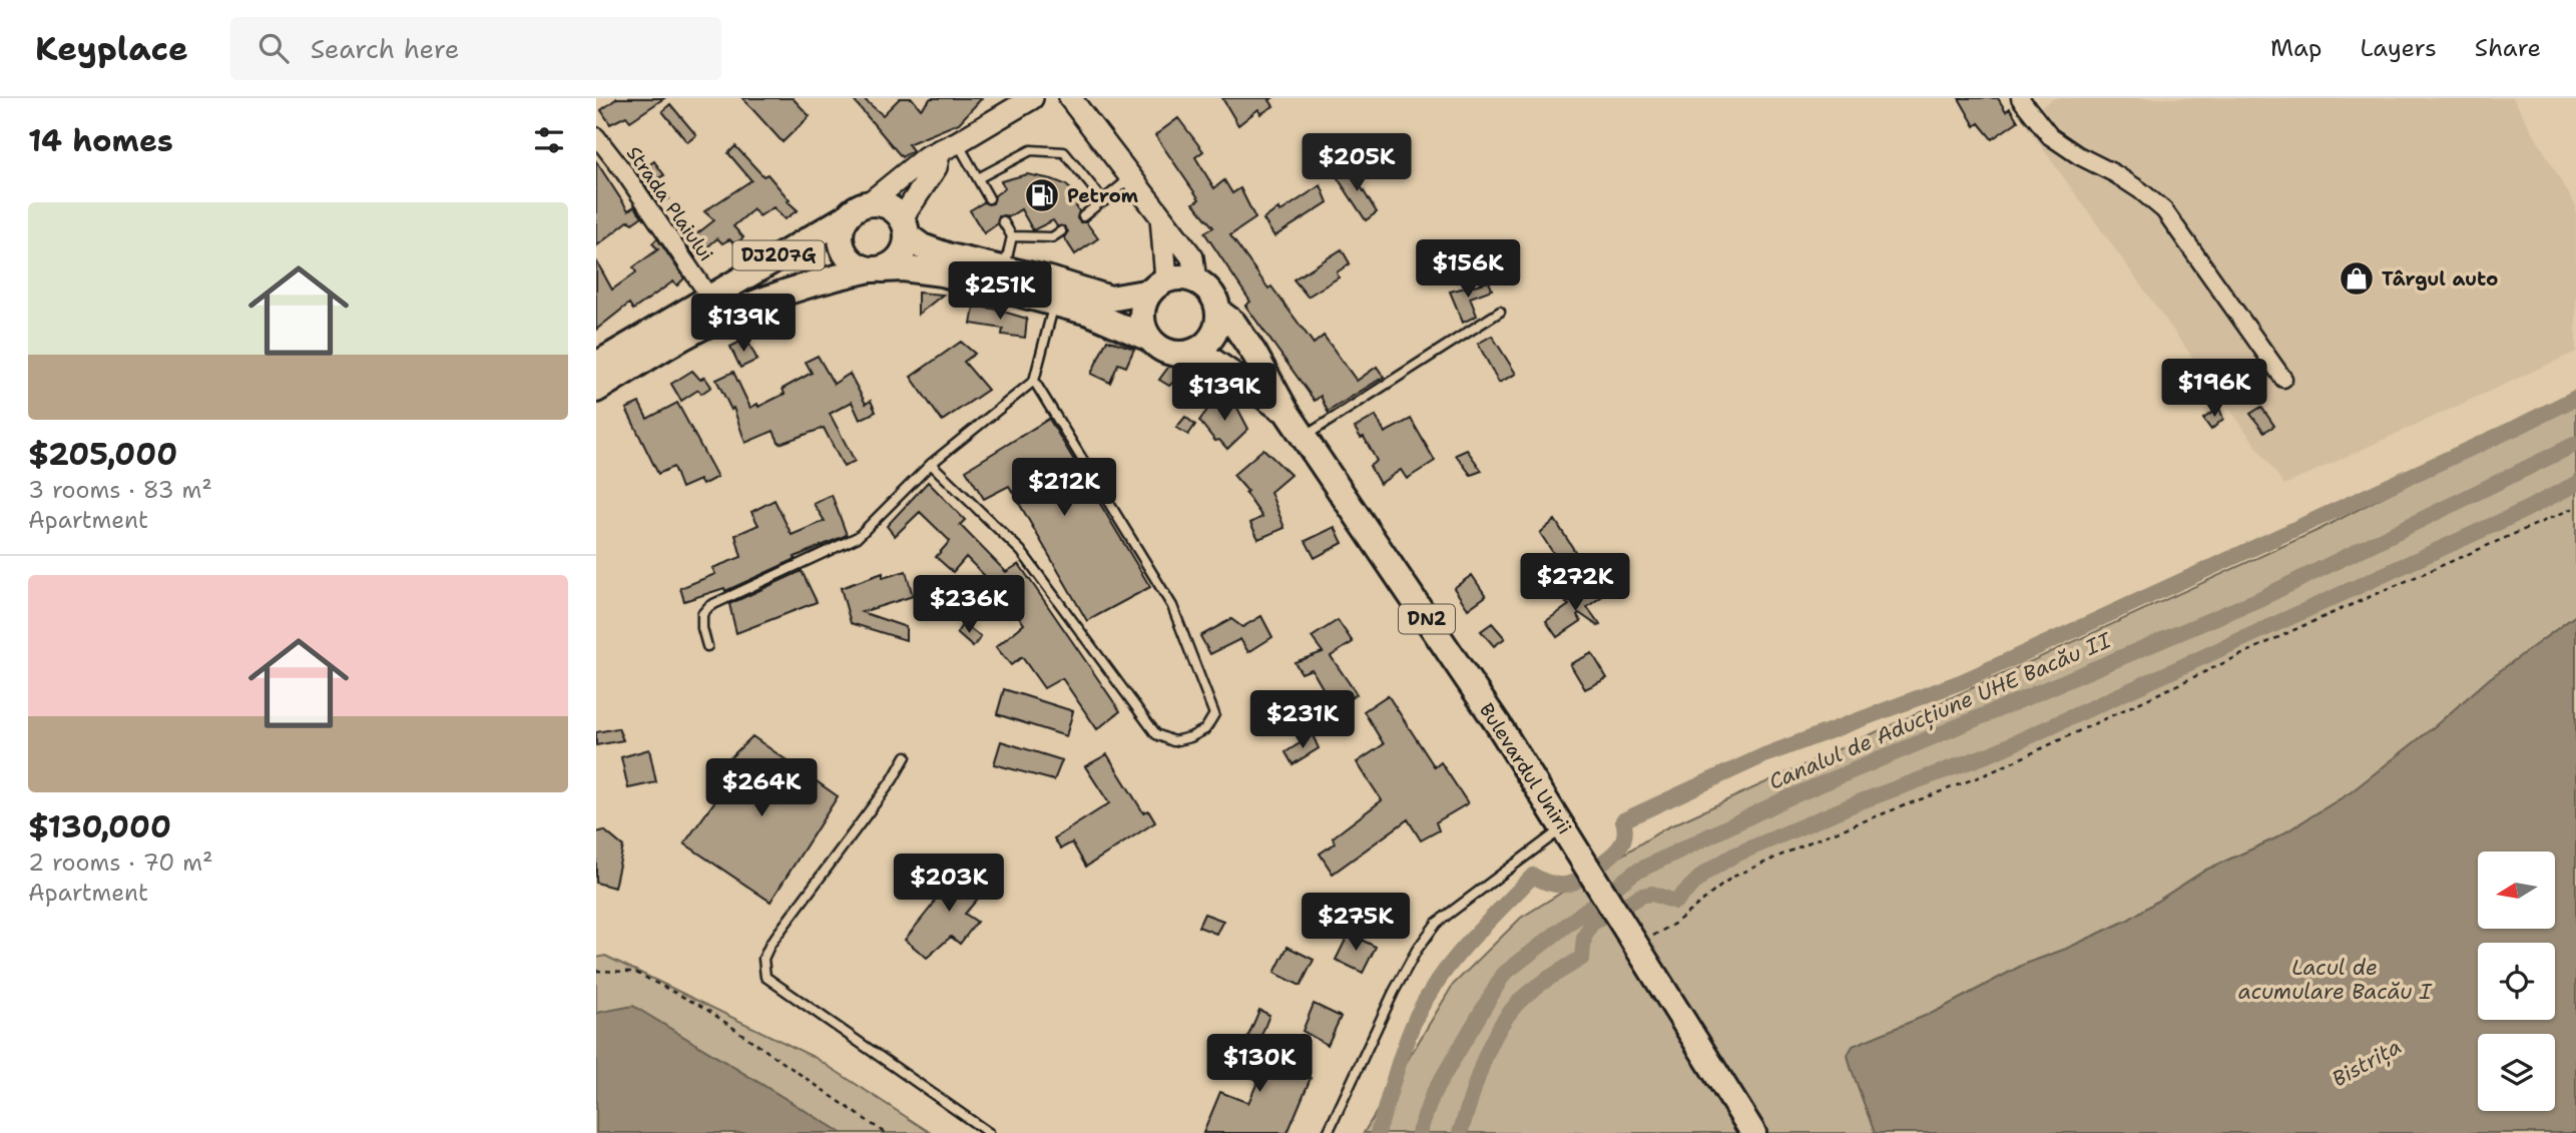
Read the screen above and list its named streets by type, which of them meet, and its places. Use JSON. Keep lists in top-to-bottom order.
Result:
{
  "streets": {
    "main road": ["DJ207G", "DN2", "Bulevardul Unirii"],
    "street": ["Strada Plaiului"]
  },
  "crossings": [
    ["Strada Plaiului", "DJ207G"],
    ["Strada Plaiului", "DN2"],
    ["DJ207G", "DN2"],
    ["DN2", "Bulevardul Unirii"]
  ],
  "water": ["Canalul de Aducțiune UHE Bacău II", "Lacul de acumulare Bacău I", "Bistrița"],
  "places": {
    "fuel station": ["Petrom"],
    "shop": ["Târgul auto"]
  },
  "north": "left",
  "page": {
    "header": "Keyplace",
    "search": "Search here",
    "nav": ["Map", "Layers", "Share"],
    "heading": "14 homes",
    "price": [
      "$205K",
      "$156K",
      "$251K",
      "$139K",
      "$196K",
      "$139K",
      "$212K",
      "$272K",
      "$236K",
      "$231K",
      "$264K",
      "$203K",
      "$275K",
      "$130K"
    ],
    "list": [
      {
        "name": "$205,000",
        "note": "3 rooms · 83 m² · Apartment"
      },
      {
        "name": "$130,000",
        "note": "2 rooms · 70 m² · Apartment"
      }
    ]
  }
}
